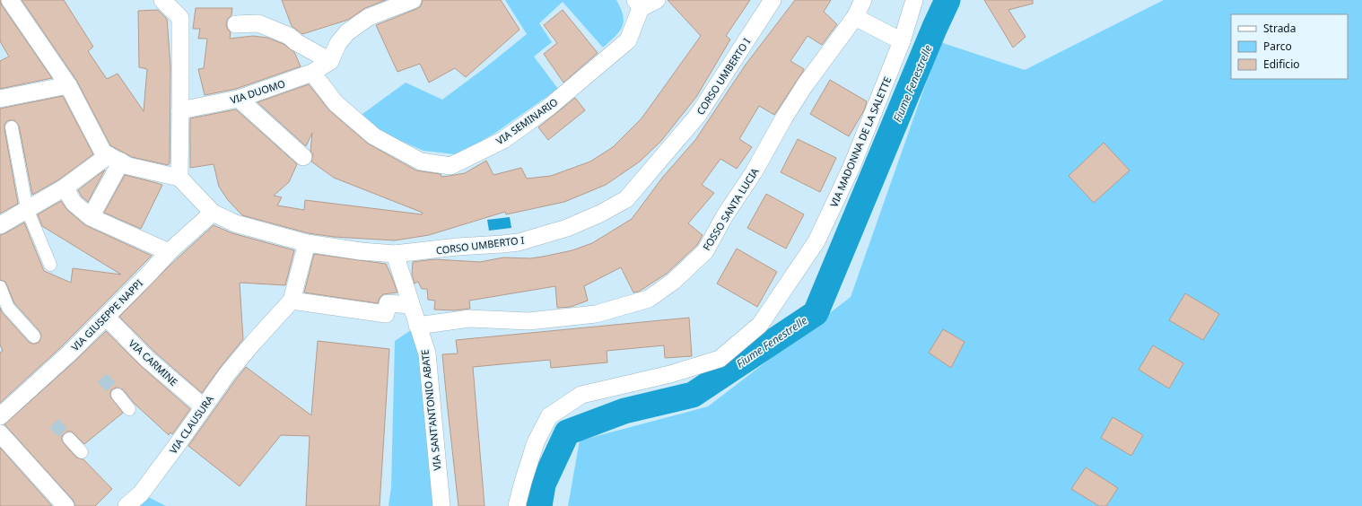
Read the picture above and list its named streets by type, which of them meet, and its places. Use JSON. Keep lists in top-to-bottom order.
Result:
{
  "streets": {
    "street": [
      "CORSO UMBERTO I",
      "VIA DUOMO",
      "VIA SEMINARIO",
      "VIA MADONNA DE LA SALETTE",
      "FOSSO SANTA LUCIA",
      "VIA GIUSEPPE NAPPI",
      "VIA CARMINE",
      "VIA SANT'ANTONIO ABATE",
      "VIA CLAUSURA"
    ]
  },
  "crossings": [
    ["CORSO UMBERTO I", "VIA GIUSEPPE NAPPI"],
    ["CORSO UMBERTO I", "VIA SANT'ANTONIO ABATE"],
    ["VIA DUOMO", "VIA SEMINARIO"],
    ["FOSSO SANTA LUCIA", "VIA SANT'ANTONIO ABATE"],
    ["VIA GIUSEPPE NAPPI", "VIA CARMINE"],
    ["VIA CARMINE", "VIA CLAUSURA"]
  ],
  "water": ["Fiume Fenestrelle"],
  "legend": ["Strada", "Parco", "Edificio"]
}
